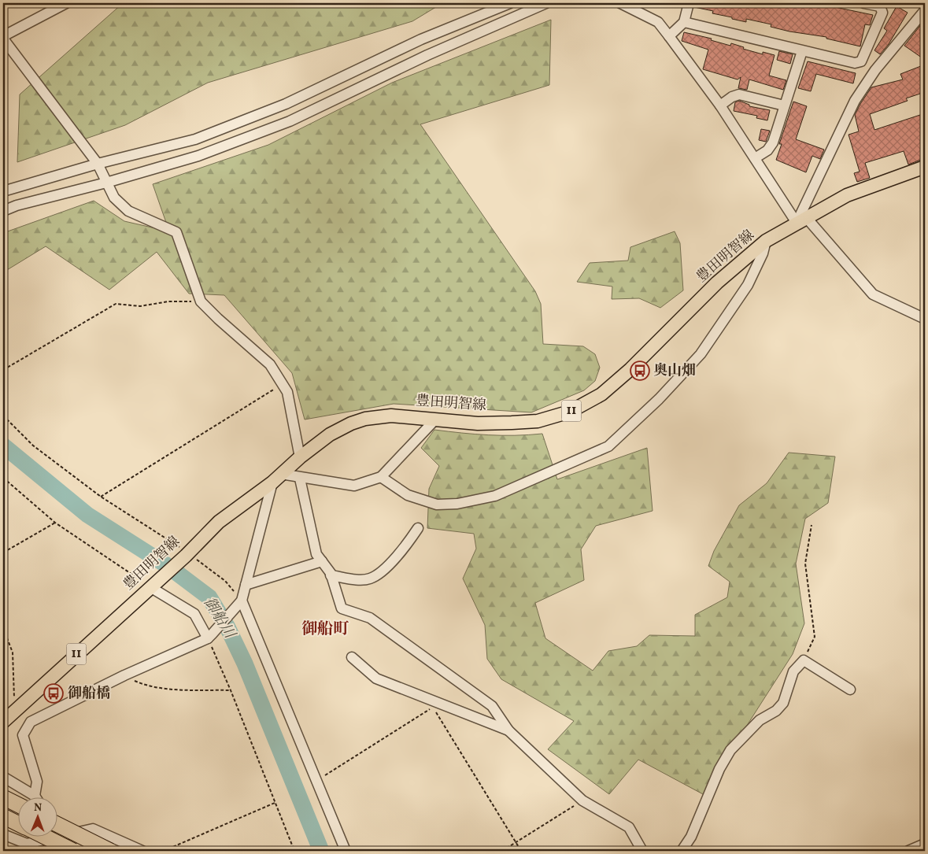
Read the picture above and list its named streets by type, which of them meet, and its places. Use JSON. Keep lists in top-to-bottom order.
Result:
{
  "streets": {
    "main road": ["豊田明智線", "11"]
  },
  "districts": ["御船町"],
  "water": ["御船川"],
  "places": {
    "bus stop": ["奥山畑", "御船橋"]
  },
  "north": "top"
}
